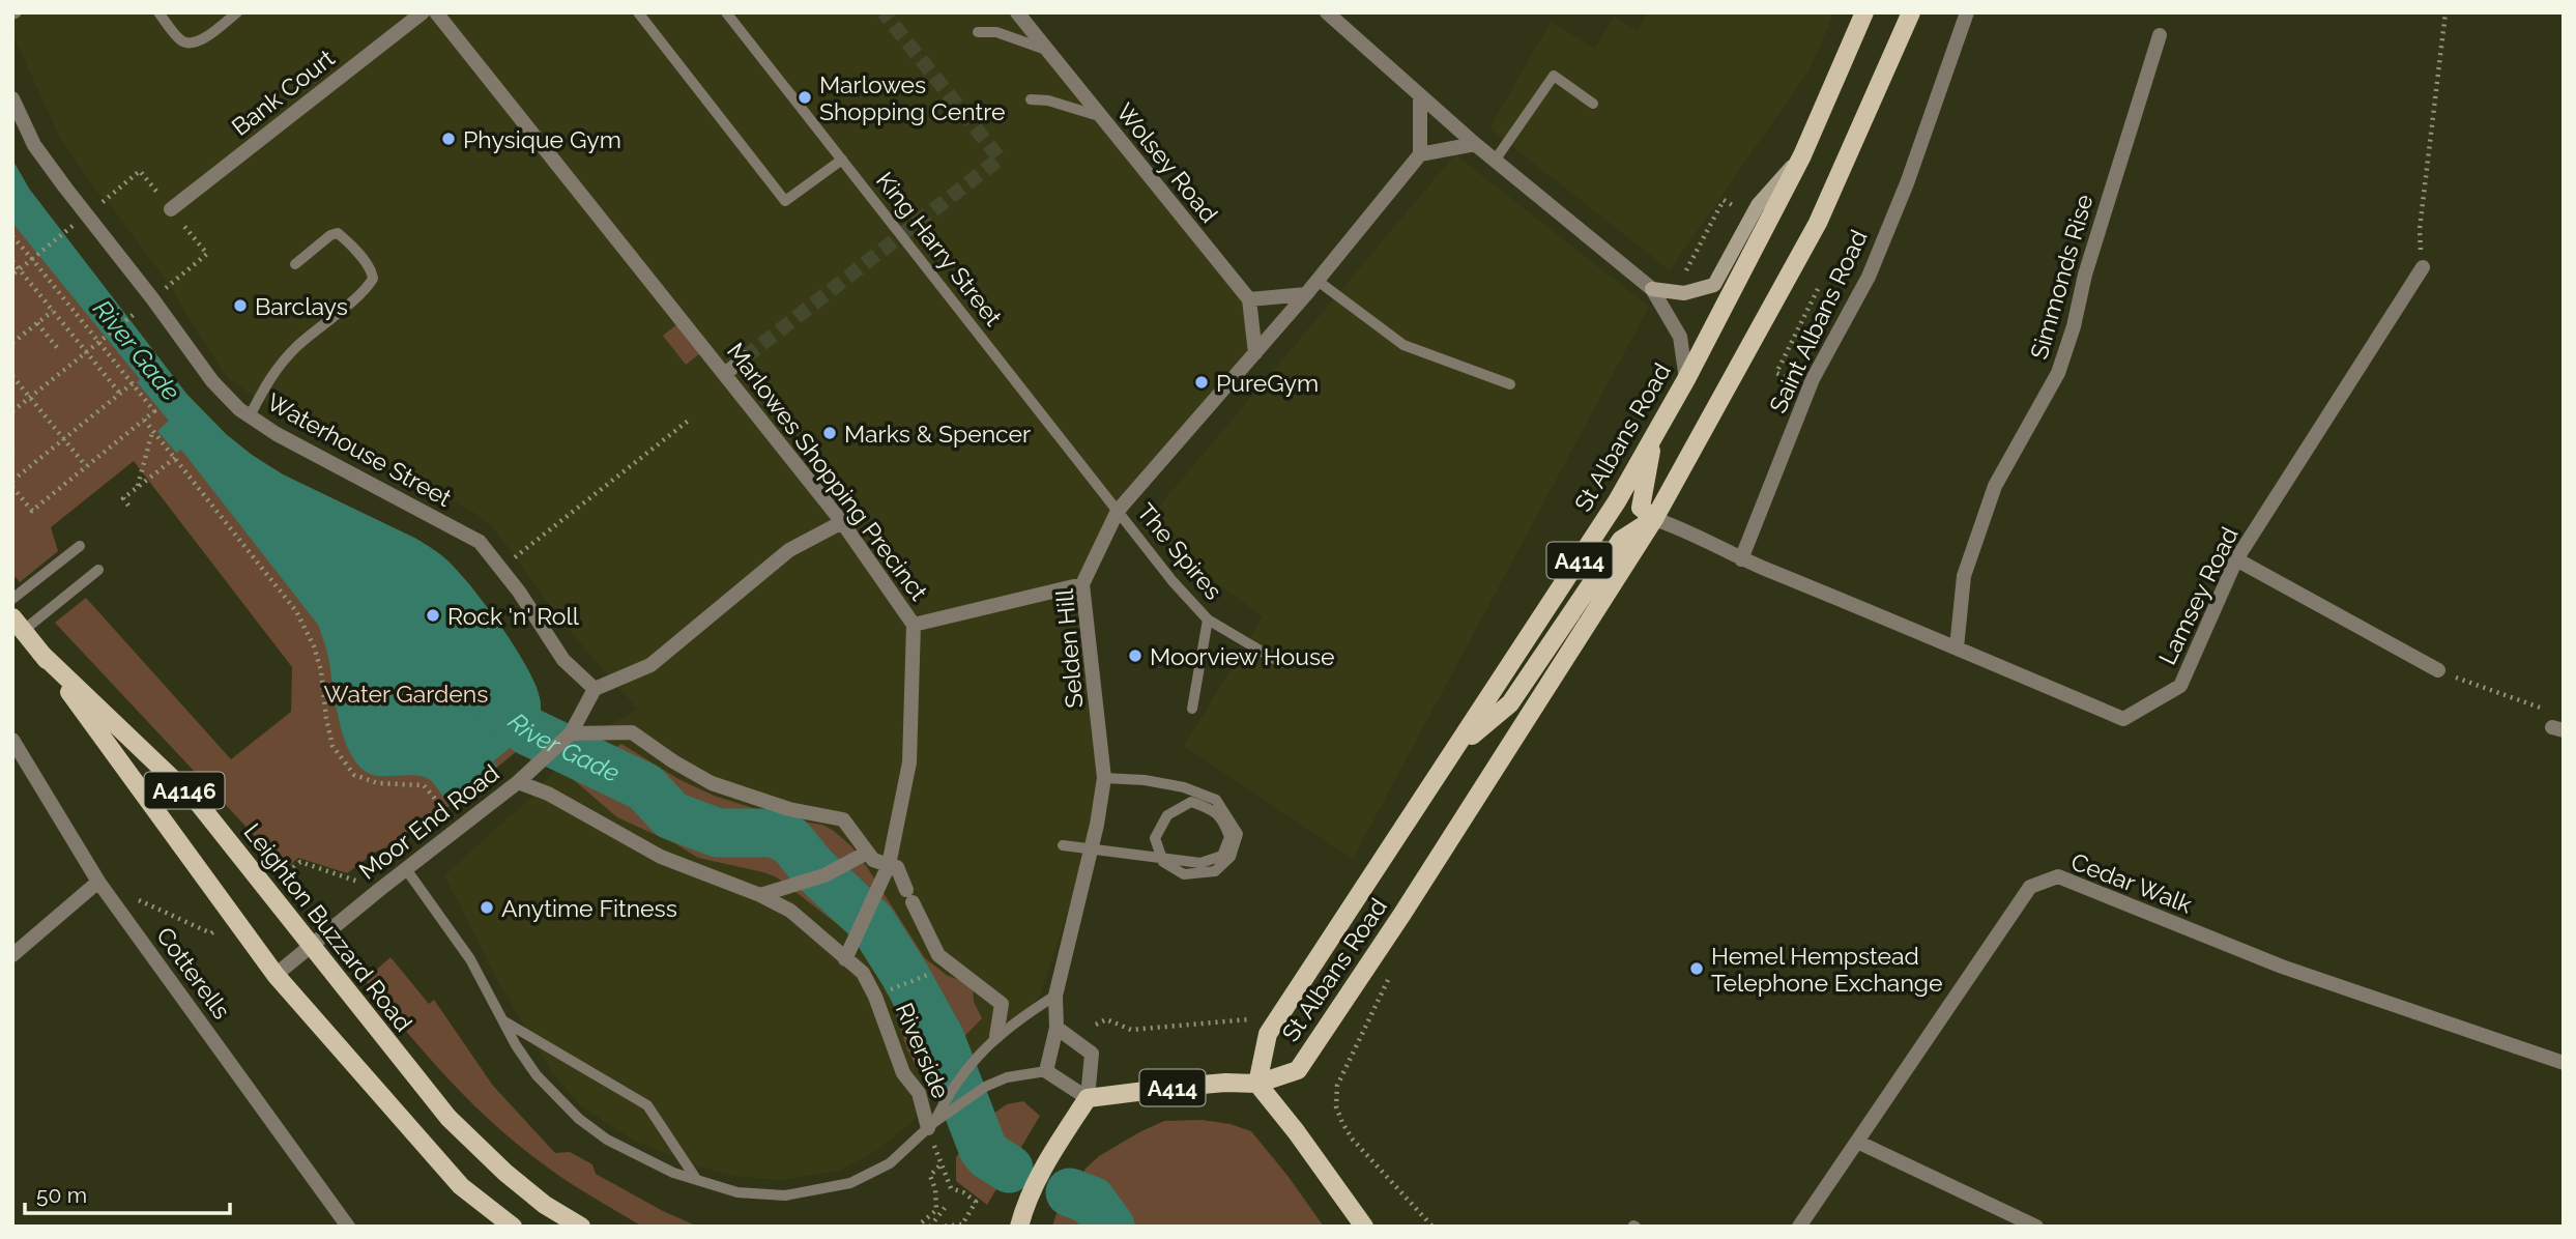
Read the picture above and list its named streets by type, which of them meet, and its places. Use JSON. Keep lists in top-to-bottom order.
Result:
{
  "streets": {
    "main road": [
      "St Albans Road",
      "A414",
      "A4146",
      "Leighton Buzzard Road"
    ],
    "street": [
      "Bank Court",
      "Wolsey Road",
      "Simmonds Rise",
      "Saint Albans Road",
      "Waterhouse Street",
      "Marlowes Shopping Precinct",
      "Lamsey Road",
      "Selden Hill",
      "Moor End Road",
      "Cedar Walk",
      "Cotterells",
      "Riverside"
    ],
    "lane": ["King Harry Street", "The Spires"]
  },
  "crossings": [
    ["King Harry Street", "The Spires"],
    ["King Harry Street", "Selden Hill"],
    ["Simmonds Rise", "Lamsey Road"],
    ["Saint Albans Road", "Lamsey Road"],
    ["St Albans Road", "A414"],
    ["Waterhouse Street", "Moor End Road"],
    ["Marlowes Shopping Precinct", "Riverside"],
    ["The Spires", "Selden Hill"],
    ["Moor End Road", "Leighton Buzzard Road"],
    ["Moor End Road", "Riverside"]
  ],
  "water": ["River Gade"],
  "parks": ["Water Gardens"],
  "places": [
    "Marlowes Shopping Centre",
    "Physique Gym",
    "Barclays",
    "PureGym",
    "Marks & Spencer",
    "Rock 'n' Roll",
    "Moorview House",
    "Anytime Fitness",
    "Hemel Hempstead Telephone Exchange"
  ],
  "scale_bar": "50 m"
}
